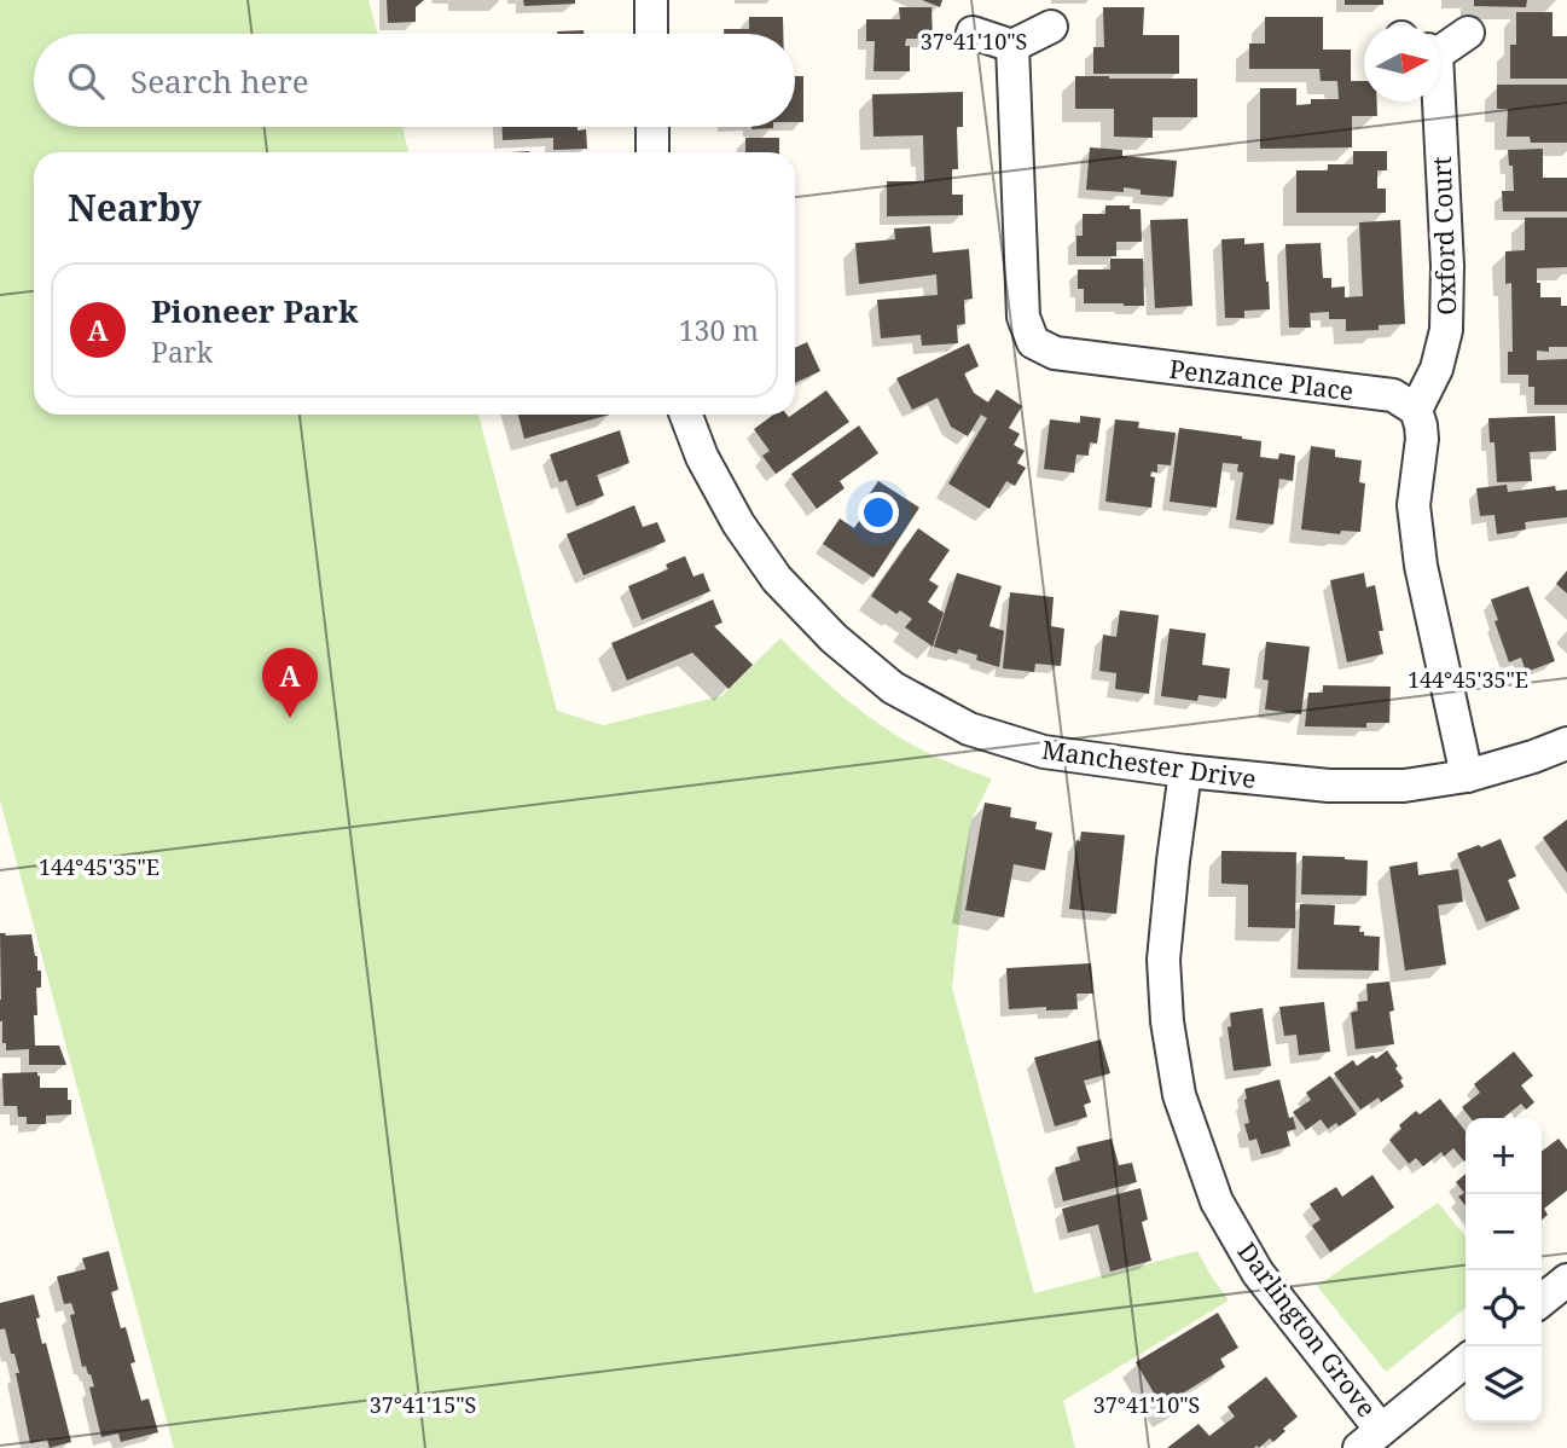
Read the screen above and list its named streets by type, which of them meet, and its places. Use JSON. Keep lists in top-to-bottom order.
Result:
{
  "streets": {
    "street": [
      "Oxford Court",
      "Penzance Place",
      "Manchester Drive",
      "Darlington Grove"
    ]
  },
  "crossings": [
    ["Oxford Court", "Penzance Place"],
    ["Manchester Drive", "Darlington Grove"]
  ],
  "north": "right",
  "page": {
    "search": "Search here",
    "heading": "Nearby",
    "list": [
      {
        "mark": "A",
        "name": "Pioneer Park",
        "note": "Park",
        "value": "130 m"
      }
    ],
    "pins": "A",
    "map_buttons": ["+", "−"]
  },
  "coordinates": ["37°41'10\"S", "144°45'35\"E", "37°41'15\"S"]
}
